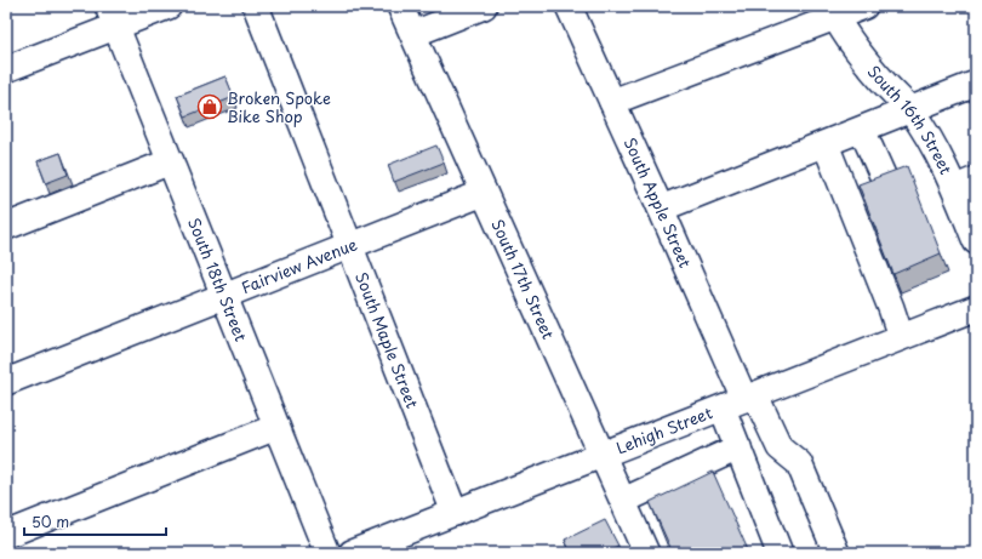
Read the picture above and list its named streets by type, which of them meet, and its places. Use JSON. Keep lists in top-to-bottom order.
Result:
{
  "streets": {
    "street": [
      "South 16th Street",
      "South Apple Street",
      "Fairview Avenue",
      "South 18th Street",
      "South 17th Street",
      "South Maple Street",
      "Lehigh Street"
    ]
  },
  "crossings": [
    ["South Apple Street", "Lehigh Street"],
    ["Fairview Avenue", "South 18th Street"],
    ["Fairview Avenue", "South 17th Street"],
    ["Fairview Avenue", "South Maple Street"],
    ["South 17th Street", "Lehigh Street"],
    ["South Maple Street", "Lehigh Street"]
  ],
  "places": {
    "shop": ["Broken Spoke Bike Shop"]
  },
  "scale_bar": "50 m"
}
